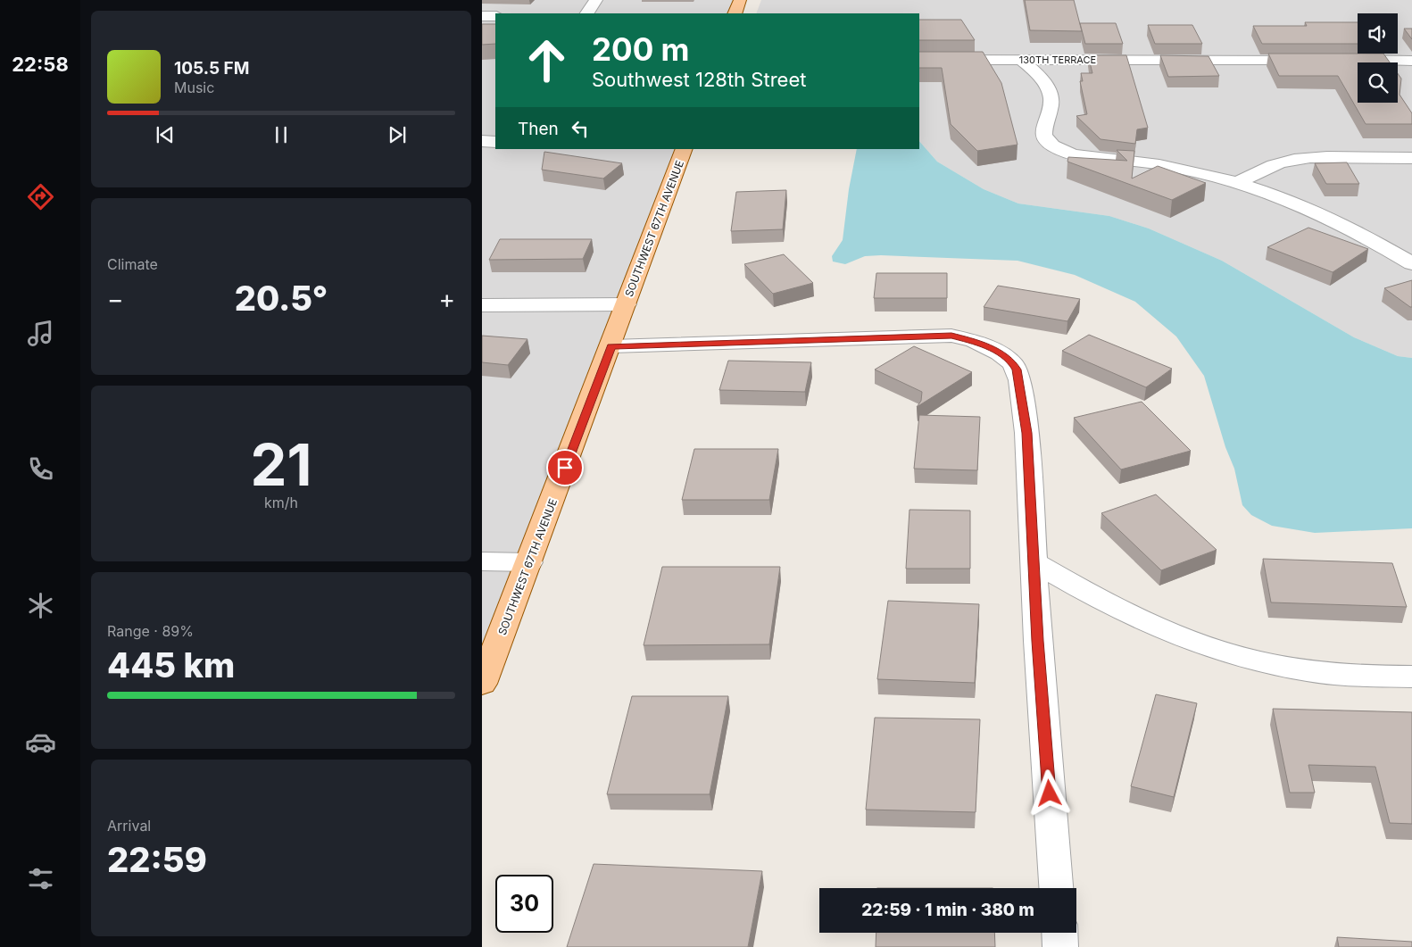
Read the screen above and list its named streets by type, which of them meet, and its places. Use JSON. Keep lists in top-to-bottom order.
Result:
{
  "streets": {
    "main road": ["SOUTHWEST 67TH AVENUE"],
    "street": ["130TH TERRACE"]
  },
  "page": {
    "tabs": "22:58",
    "turn": ["200 m", "Southwest 128th Street"],
    "song": ["105.5 FM", "Music"],
    "then": "Then",
    "tile": [
      "Climate",
      ["21", "km/h"],
      ["Range · 89%", "445 km"],
      ["Arrival", "22:59"]
    ],
    "heat": ["−", "20.5°", "+"],
    "limit": "30",
    "trip": "22:59 · 1 min · 380 m"
  }
}
